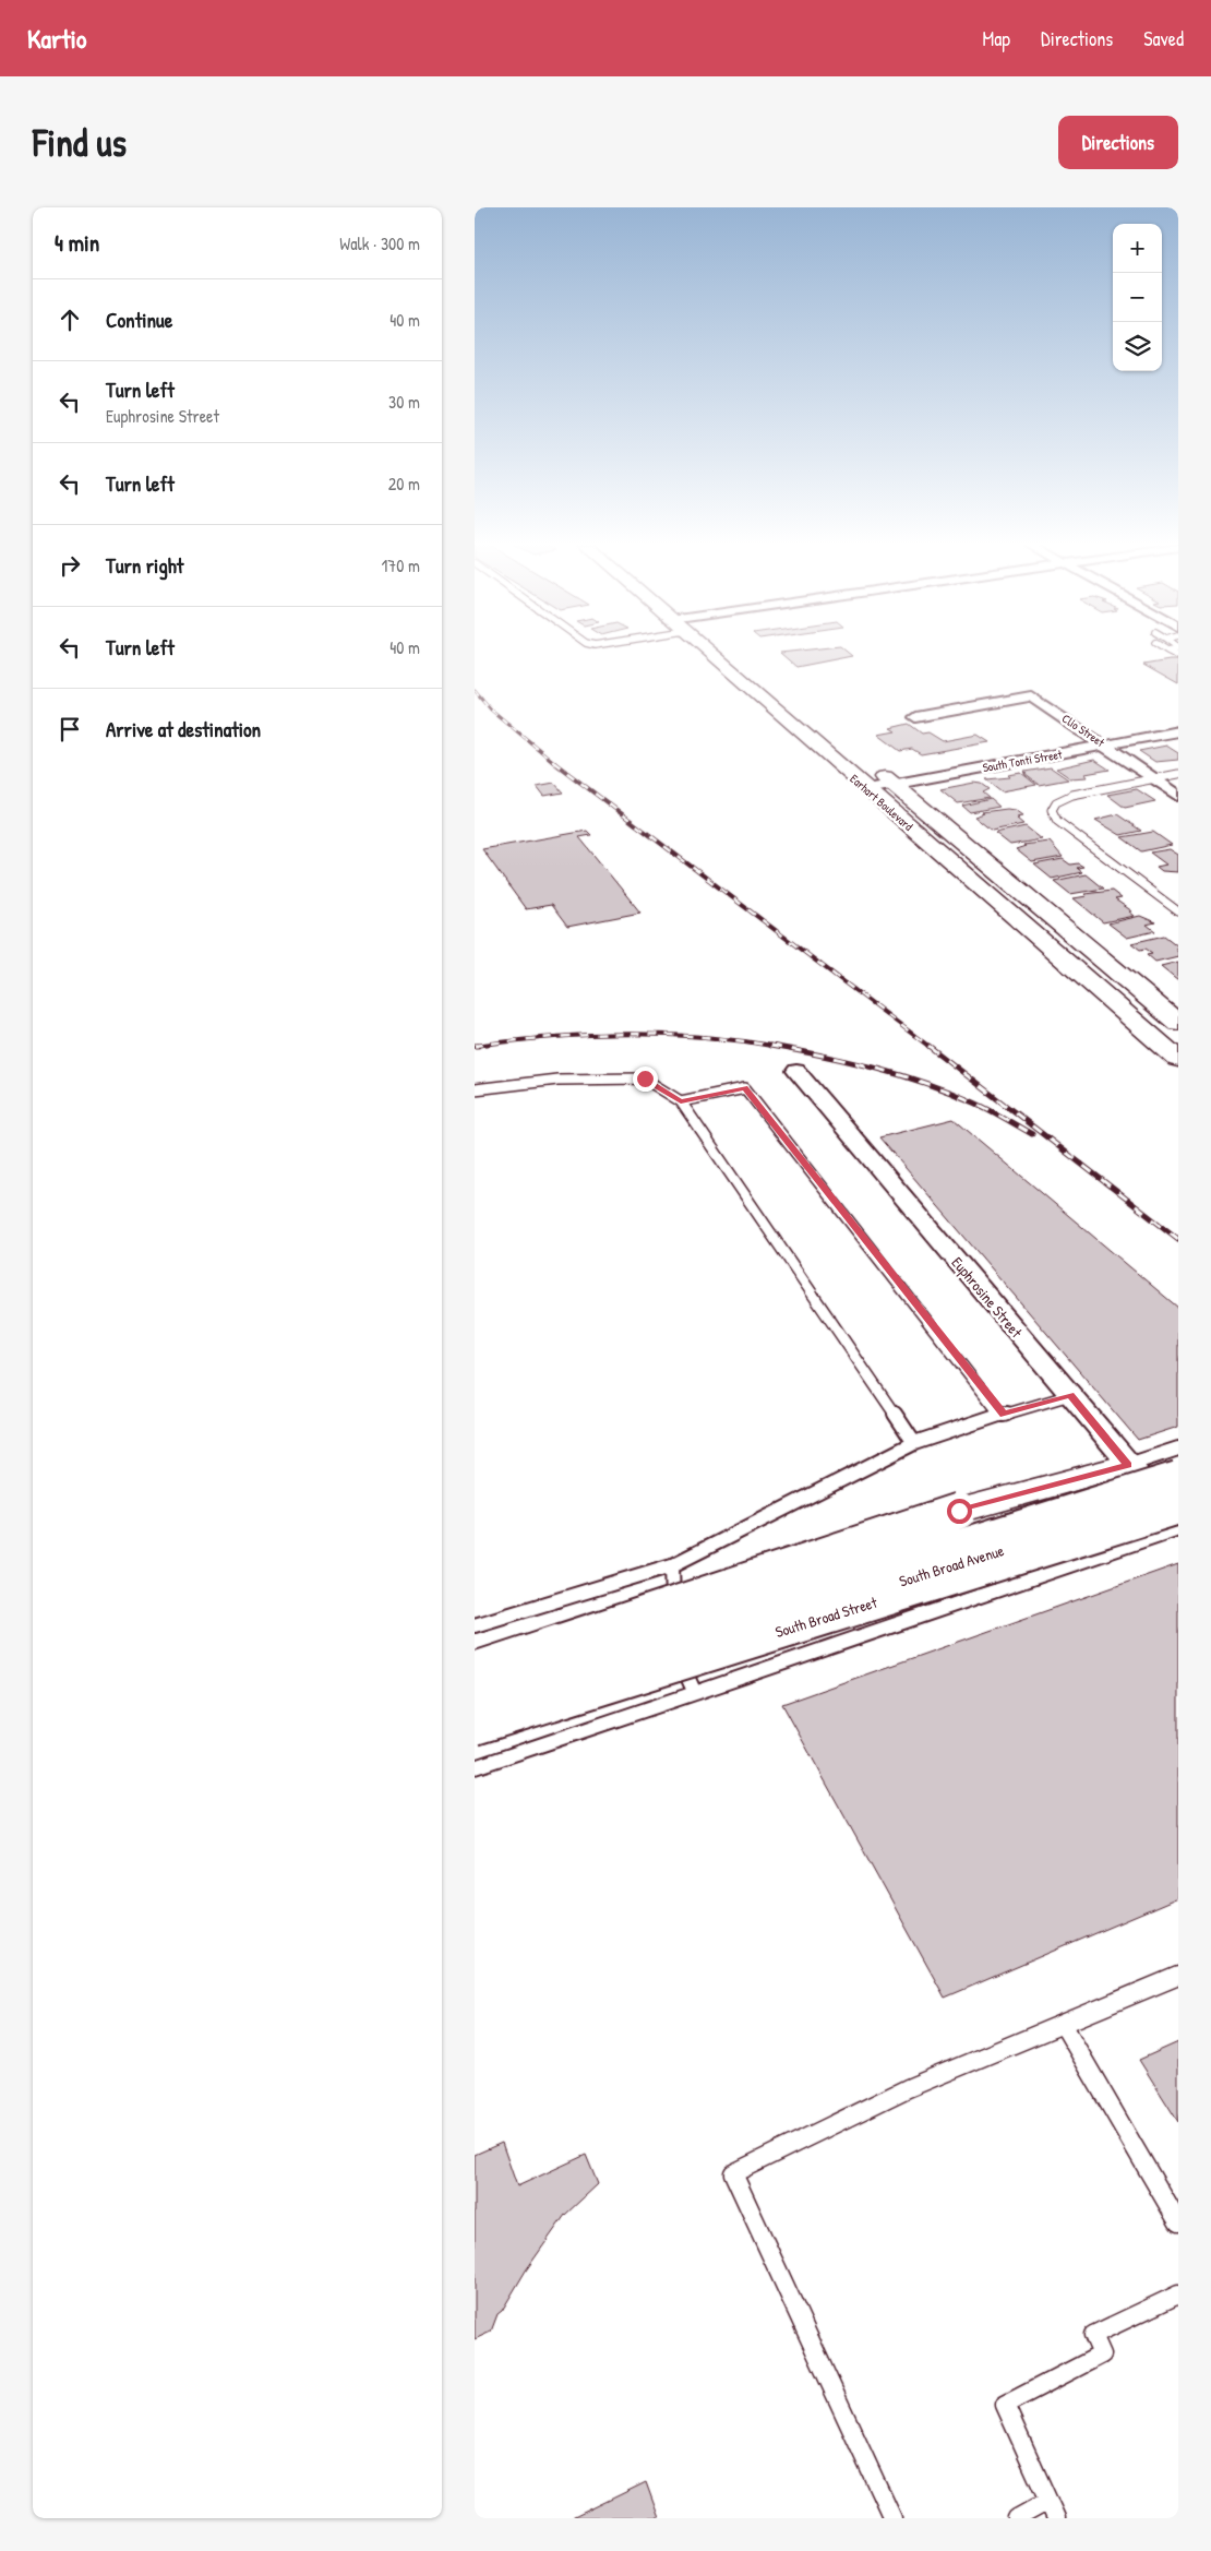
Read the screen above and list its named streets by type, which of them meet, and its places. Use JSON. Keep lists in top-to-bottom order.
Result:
{
  "streets": {
    "main road": ["Earhart Boulevard", "South Broad Street"],
    "street": [
      "Clio Street",
      "South Tonti Street",
      "Euphrosine Street",
      "South Broad Avenue"
    ]
  },
  "crossings": [
    ["Clio Street", "South Tonti Street"],
    ["South Tonti Street", "Earhart Boulevard"],
    ["Euphrosine Street", "South Broad Avenue"],
    ["Euphrosine Street", "South Broad Street"],
    ["South Broad Avenue", "South Broad Street"]
  ],
  "page": {
    "header": "Kartio",
    "nav": ["Map", "Directions", "Saved"],
    "buttons": "Directions",
    "title": "Find us",
    "heading": ["4 min", "Walk · 300 m"],
    "map_buttons": ["+", "−"],
    "list": [
      ["Continue", "40 m"],
      ["Turn left", "Euphrosine Street", "30 m"],
      ["Turn left", "20 m"],
      ["Turn right", "170 m"],
      ["Turn left", "40 m"],
      "Arrive at destination"
    ]
  }
}
